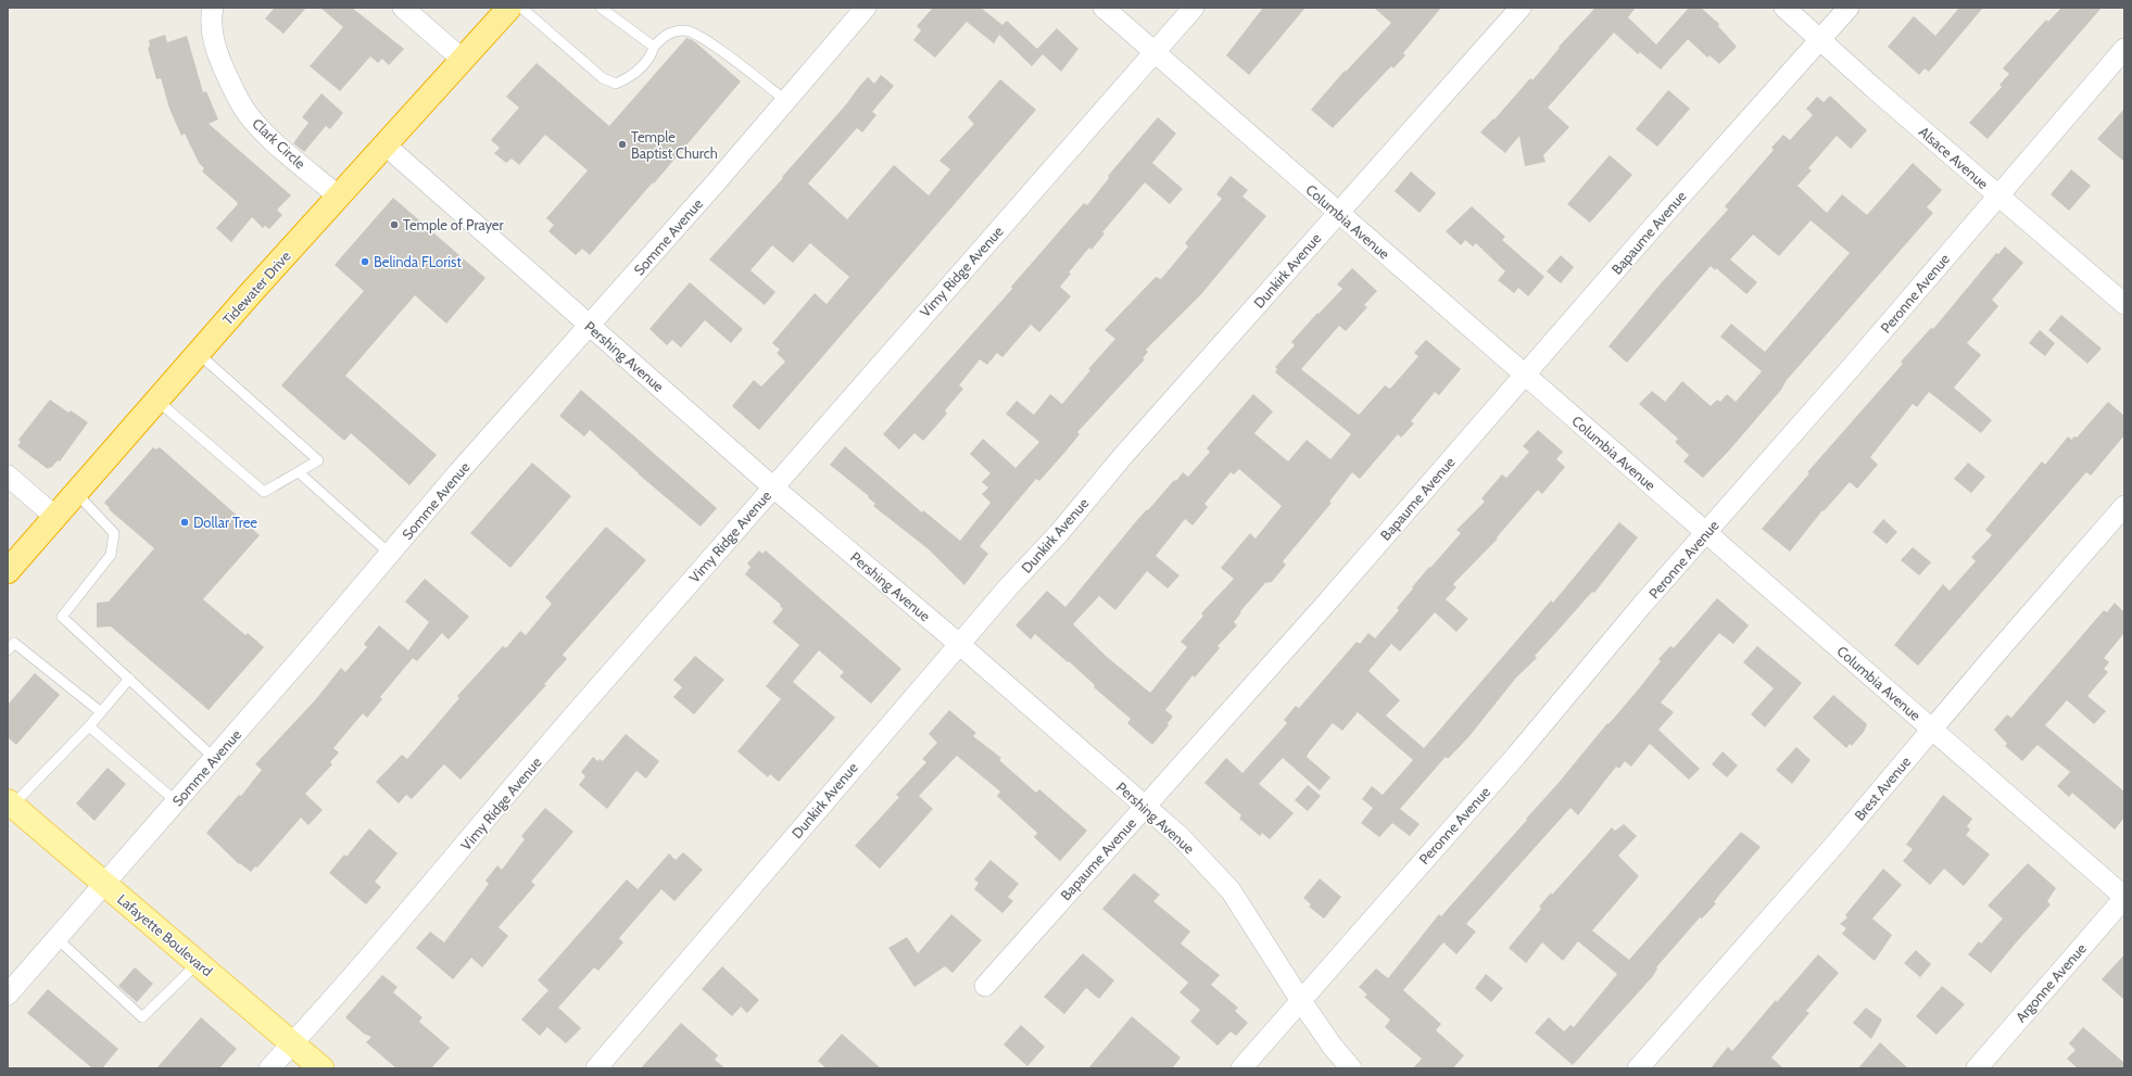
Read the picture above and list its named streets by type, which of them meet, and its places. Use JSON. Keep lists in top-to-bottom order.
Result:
{
  "streets": {
    "highway": ["Tidewater Drive"],
    "main road": ["Lafayette Boulevard"],
    "street": [
      "Clark Circle",
      "Alsace Avenue",
      "Columbia Avenue",
      "Bapaume Avenue",
      "Somme Avenue",
      "Dunkirk Avenue",
      "Vimy Ridge Avenue",
      "Peronne Avenue",
      "Pershing Avenue",
      "Brest Avenue",
      "Argonne Avenue"
    ]
  },
  "crossings": [
    ["Clark Circle", "Tidewater Drive"],
    ["Alsace Avenue", "Bapaume Avenue"],
    ["Alsace Avenue", "Peronne Avenue"],
    ["Columbia Avenue", "Bapaume Avenue"],
    ["Columbia Avenue", "Dunkirk Avenue"],
    ["Columbia Avenue", "Vimy Ridge Avenue"],
    ["Columbia Avenue", "Peronne Avenue"],
    ["Columbia Avenue", "Brest Avenue"],
    ["Columbia Avenue", "Argonne Avenue"],
    ["Bapaume Avenue", "Pershing Avenue"],
    ["Somme Avenue", "Pershing Avenue"],
    ["Somme Avenue", "Lafayette Boulevard"],
    ["Dunkirk Avenue", "Pershing Avenue"],
    ["Vimy Ridge Avenue", "Pershing Avenue"],
    ["Vimy Ridge Avenue", "Lafayette Boulevard"],
    ["Tidewater Drive", "Pershing Avenue"],
    ["Peronne Avenue", "Pershing Avenue"]
  ],
  "places": [
    "Temple Baptist Church",
    "Temple of Prayer",
    "Belinda FLorist",
    "Dollar Tree"
  ]
}
